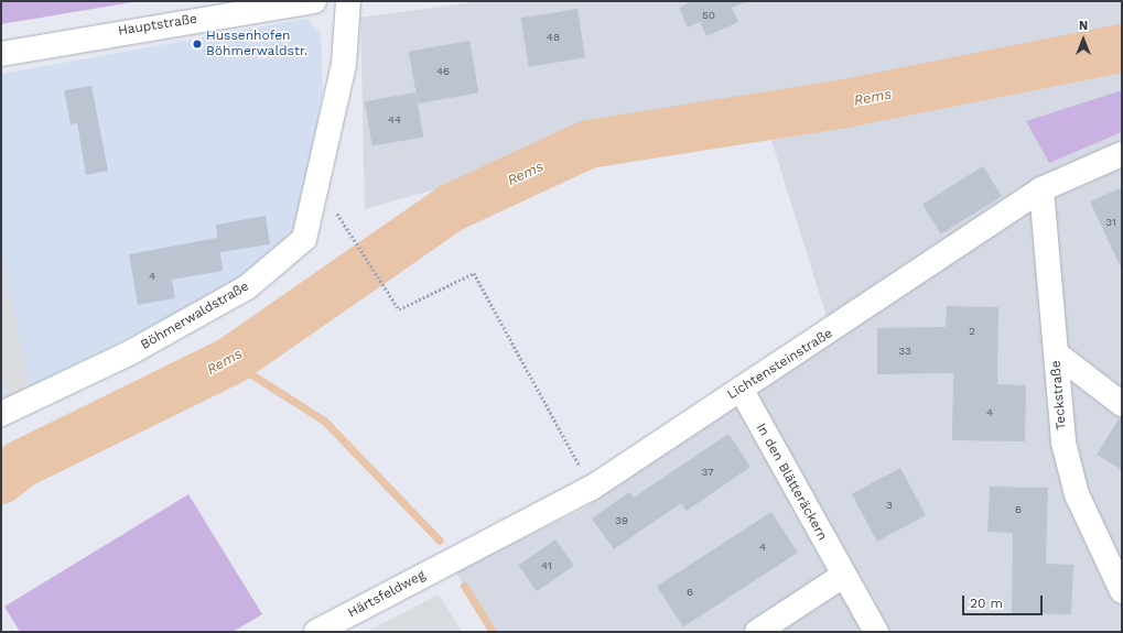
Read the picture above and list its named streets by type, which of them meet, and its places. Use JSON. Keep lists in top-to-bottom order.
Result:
{
  "streets": {
    "street": [
      "Hauptstraße",
      "Böhmerwaldstraße",
      "Lichtensteinstraße",
      "Teckstraße",
      "In den Blätteräckern",
      "Härtsfeldweg"
    ]
  },
  "crossings": [
    ["Lichtensteinstraße", "Teckstraße"],
    ["Lichtensteinstraße", "In den Blätteräckern"],
    ["Lichtensteinstraße", "Härtsfeldweg"]
  ],
  "water": ["Rems"],
  "places": ["Hussenhofen Böhmerwaldstr."],
  "house_numbers": [
    "50",
    "48",
    "46",
    "44",
    "31",
    "4",
    "2",
    "33",
    "4",
    "37",
    "3",
    "6",
    "39",
    "4",
    "41",
    "6"
  ],
  "scale_bar": "20 m",
  "north": "top"
}
